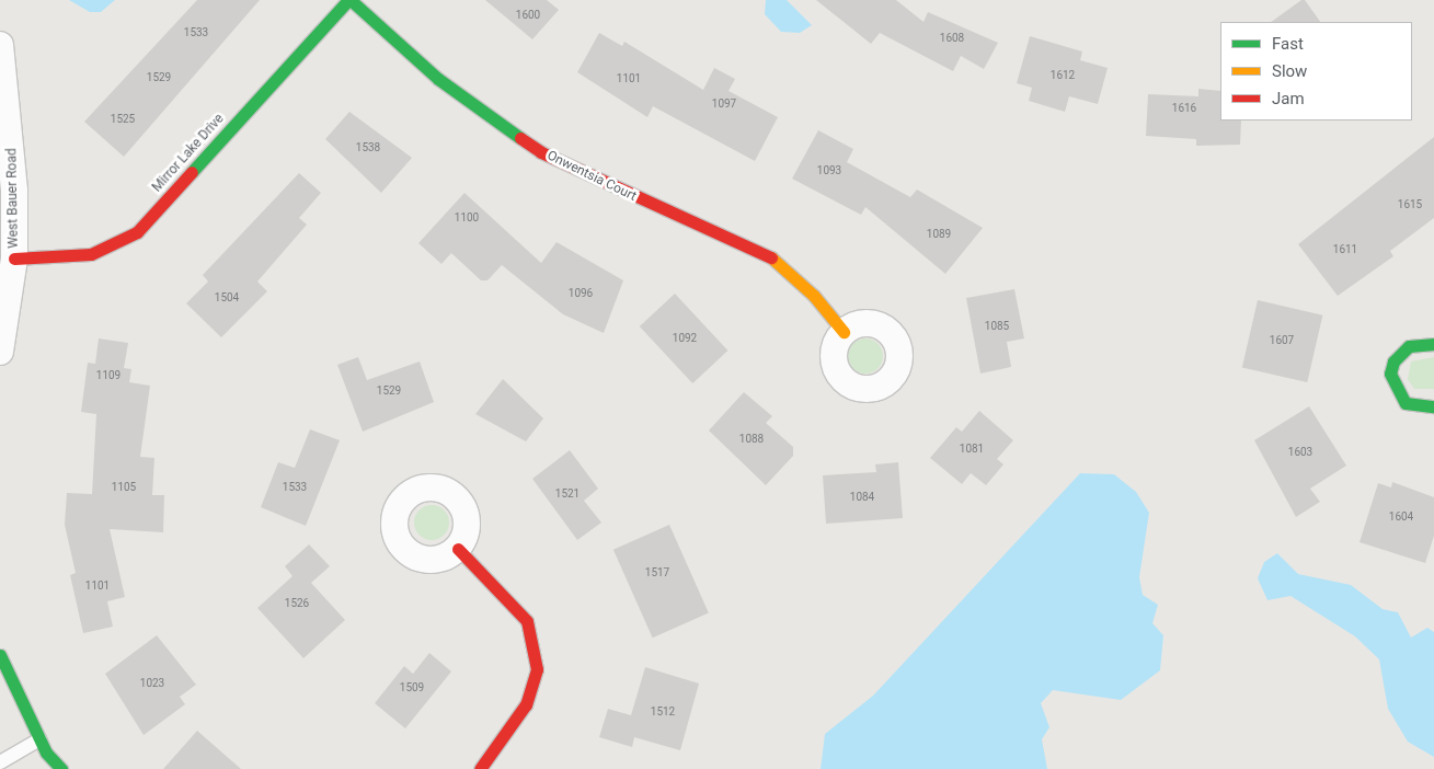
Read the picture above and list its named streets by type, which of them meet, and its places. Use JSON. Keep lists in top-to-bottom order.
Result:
{
  "streets": {
    "street": ["Mirror Lake Drive", "Onwentsia Court", "West Bauer Road"]
  },
  "crossings": [
    ["Mirror Lake Drive", "Onwentsia Court"],
    ["Mirror Lake Drive", "West Bauer Road"]
  ],
  "house_numbers": [
    "1600",
    "1533",
    "1608",
    "1612",
    "1529",
    "1101",
    "1097",
    "1616",
    "1525",
    "1538",
    "1093",
    "1615",
    "1100",
    "1089",
    "1611",
    "1096",
    "1504",
    "1085",
    "1092",
    "1607",
    "1109",
    "1529",
    "1088",
    "1081",
    "1603",
    "1105",
    "1533",
    "1521",
    "1084",
    "1604",
    "1517",
    "1101",
    "1526",
    "1023",
    "1509",
    "1512"
  ],
  "legend": ["Fast", "Slow", "Jam"]
}
